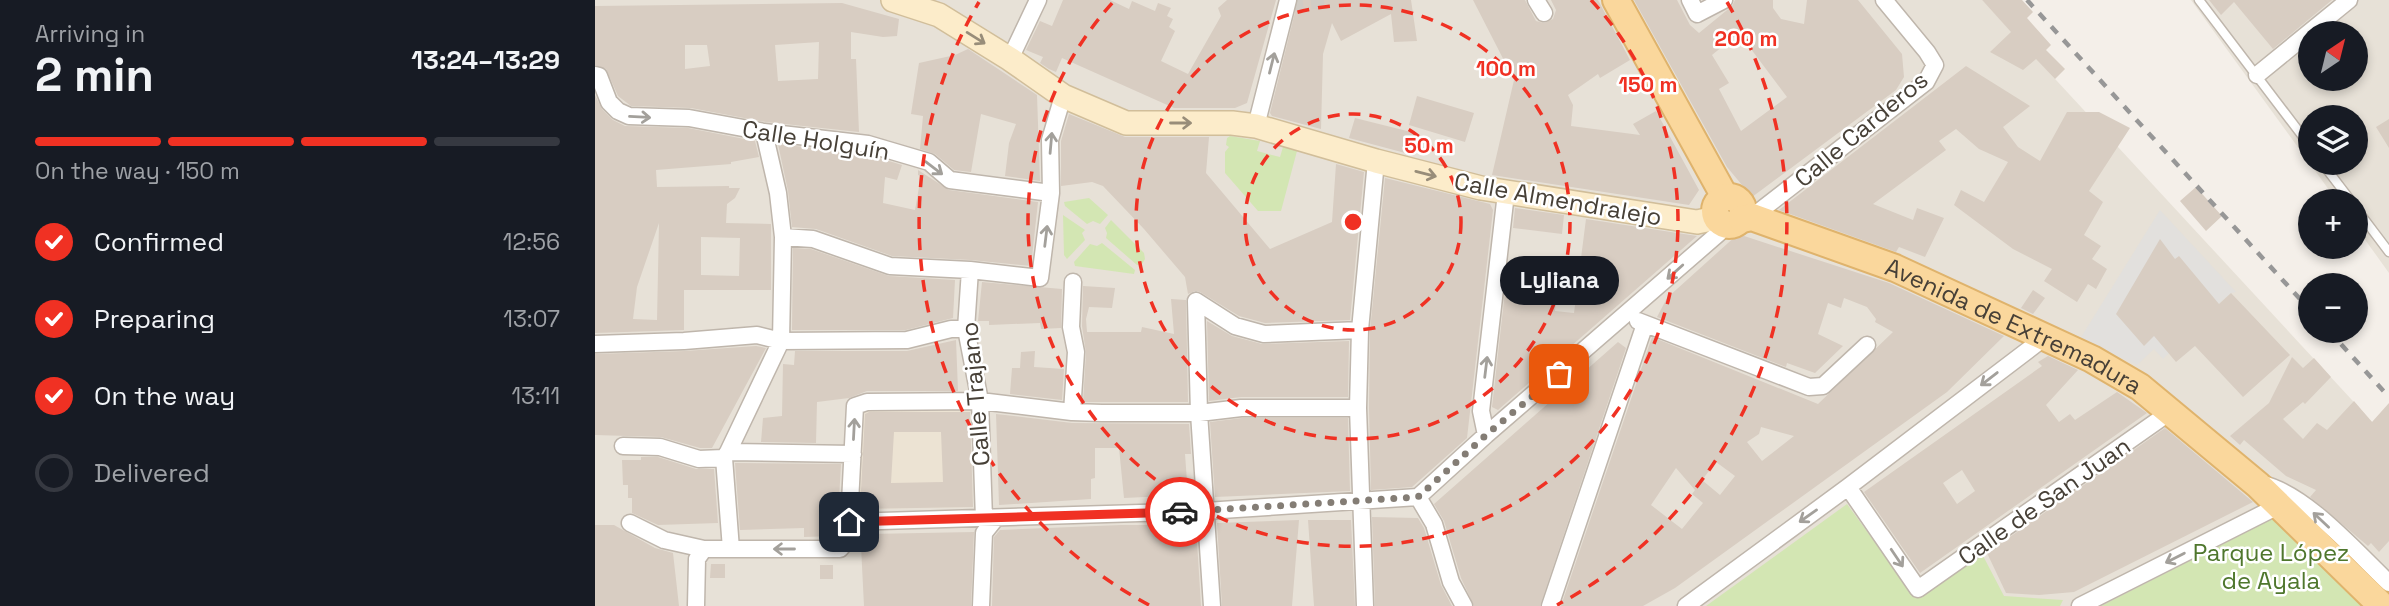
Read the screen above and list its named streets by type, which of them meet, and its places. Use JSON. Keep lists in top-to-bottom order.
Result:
{
  "streets": {
    "main road": ["Calle Almendralejo", "Avenida de Extremadura"],
    "street": [
      "Calle Carderos",
      "Calle Holguín",
      "Calle Trajano",
      "Calle de San Juan"
    ]
  },
  "crossings": [
    ["Calle Carderos", "Calle Almendralejo"],
    ["Calle Carderos", "Avenida de Extremadura"],
    ["Calle Almendralejo", "Avenida de Extremadura"],
    ["Avenida de Extremadura", "Calle de San Juan"]
  ],
  "one_way": ["Calle Almendralejo"],
  "parks": ["Parque López de Ayala"],
  "places": ["Lyliana"],
  "north": "top right",
  "page": {
    "heading": ["2 min", "Arriving in", "13:24–13:29"],
    "map_buttons": ["+", "−"],
    "bar": "On the way · 150 m",
    "list": [
      ["Confirmed", "12:56"],
      ["Preparing", "13:07"],
      ["On the way", "13:11"],
      "Delivered"
    ],
    "bubble": "Lyliana"
  },
  "rings": [
    "200 m",
    "100 m",
    "150 m",
    "50 m"
  ]
}
